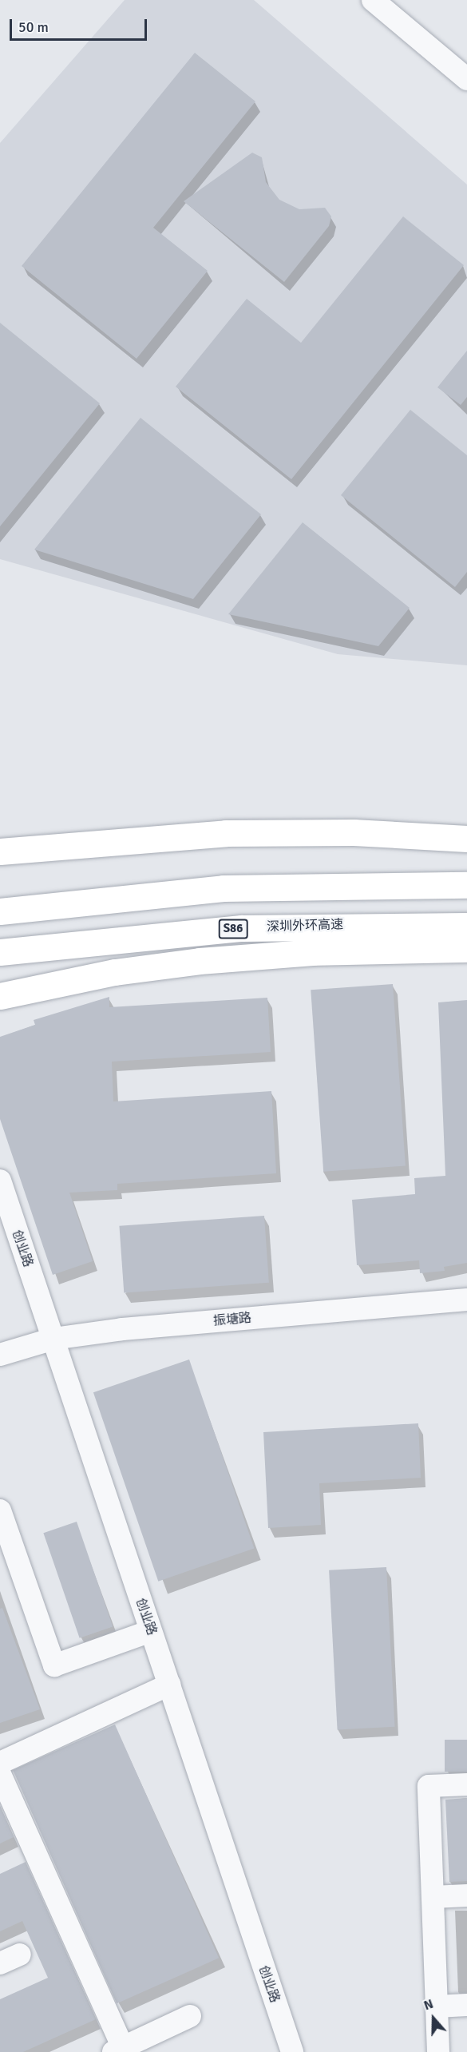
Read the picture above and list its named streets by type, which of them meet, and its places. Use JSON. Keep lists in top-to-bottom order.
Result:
{
  "streets": {
    "highway": ["深圳外环高速", "S86"],
    "street": ["创业路", "振塘路"]
  },
  "crossings": [
    ["创业路", "振塘路"]
  ],
  "scale_bar": "50 m",
  "north": "top"
}
